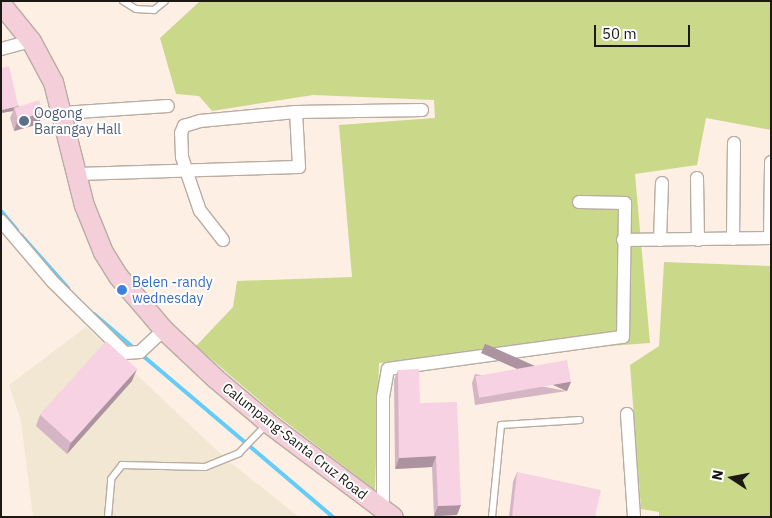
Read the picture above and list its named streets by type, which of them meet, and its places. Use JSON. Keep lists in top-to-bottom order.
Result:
{
  "streets": {
    "main road": ["Calumpang-Santa Cruz Road"]
  },
  "places": ["Oogong Barangay Hall", "Belen -randy wednesday"],
  "scale_bar": "50 m",
  "north": "left"
}
